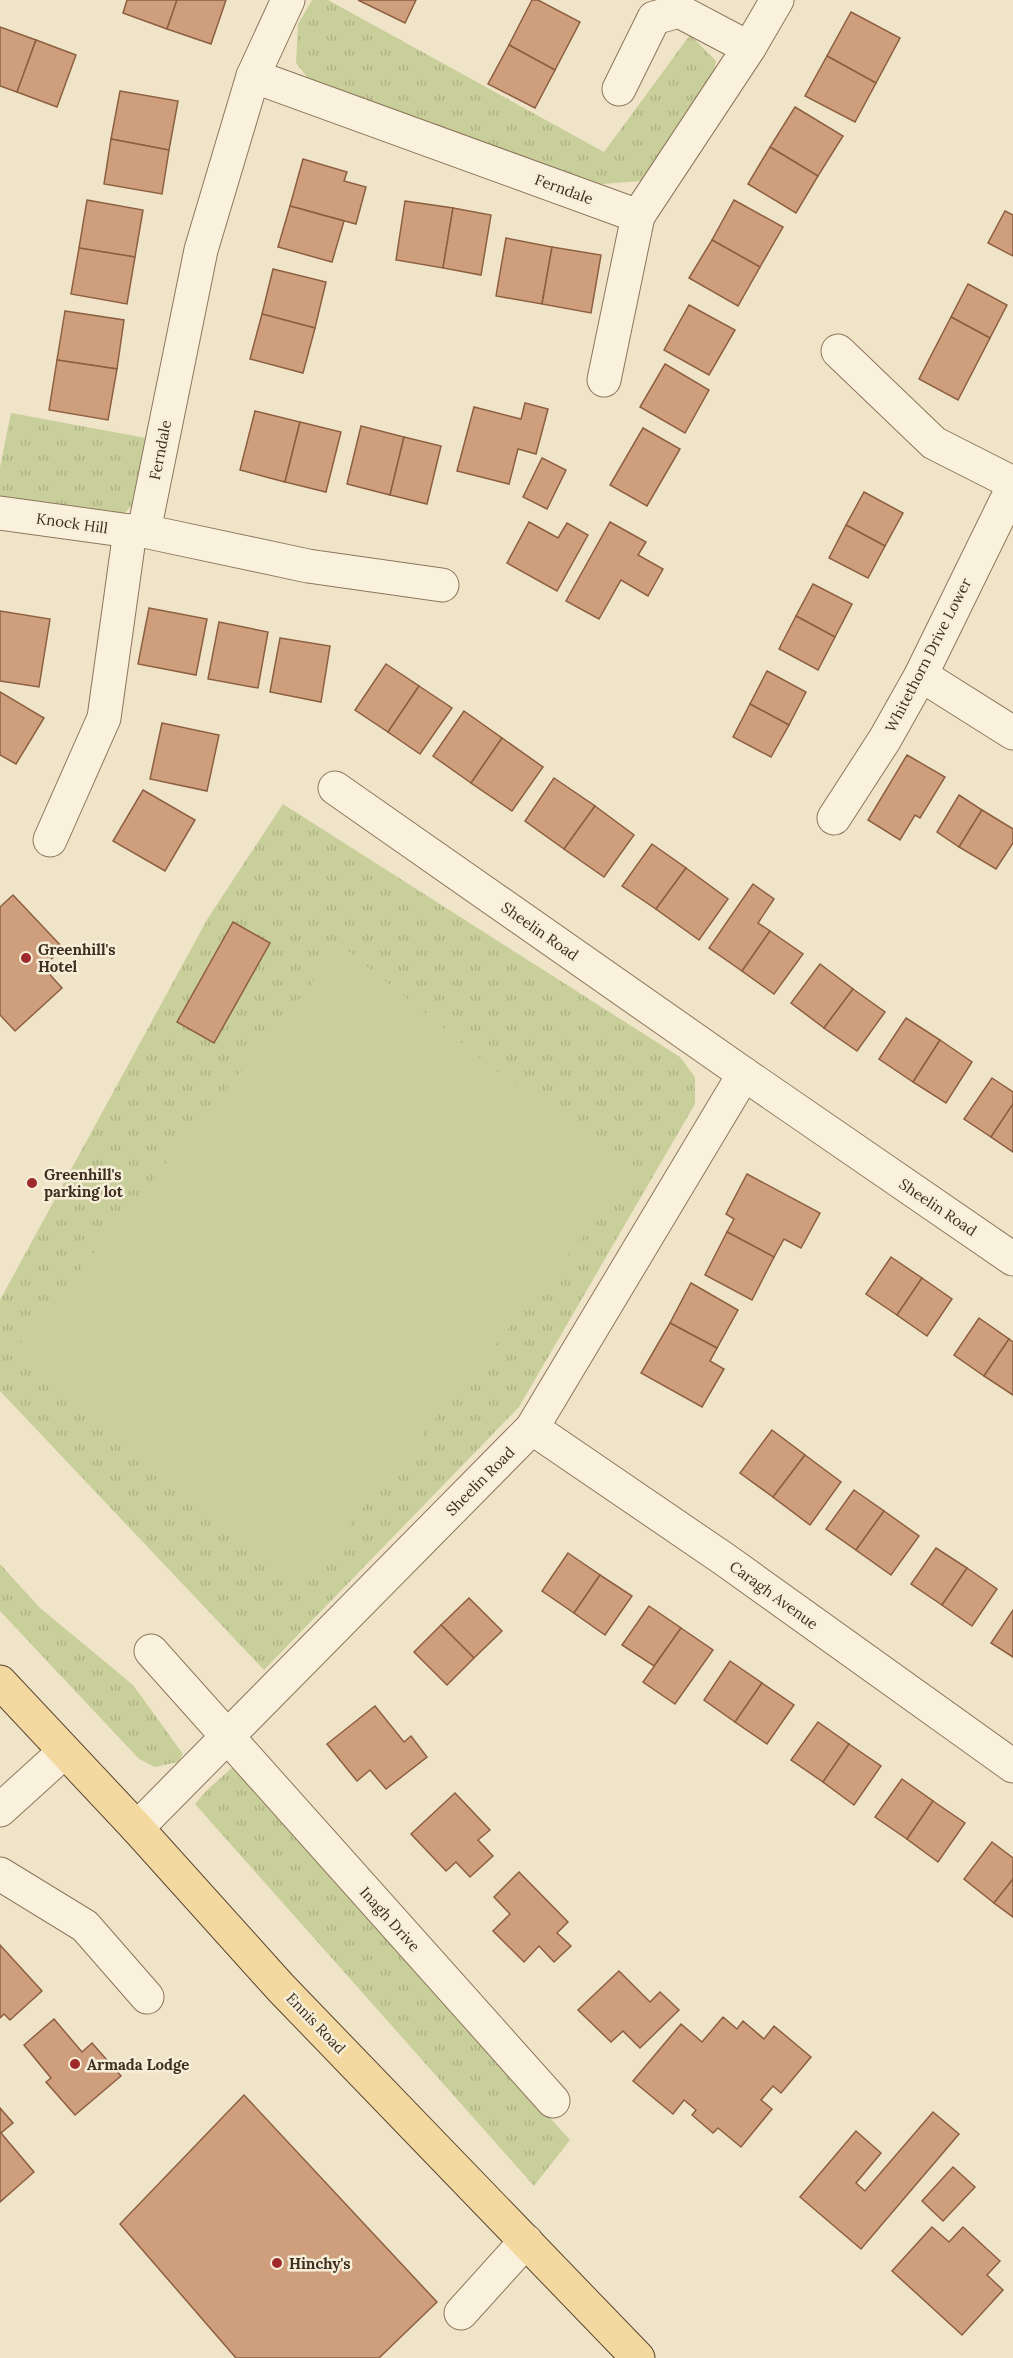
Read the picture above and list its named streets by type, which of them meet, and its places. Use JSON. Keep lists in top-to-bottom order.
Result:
{
  "streets": {
    "main road": ["Ennis Road"],
    "street": [
      "Ferndale",
      "Knock Hill",
      "Whitethorn Drive Lower",
      "Sheelin Road",
      "Caragh Avenue",
      "Inagh Drive"
    ]
  },
  "crossings": [
    ["Ferndale", "Knock Hill"],
    ["Sheelin Road", "Caragh Avenue"],
    ["Sheelin Road", "Inagh Drive"],
    ["Sheelin Road", "Ennis Road"]
  ],
  "places": [
    "Greenhill's Hotel",
    "Greenhill's parking lot",
    "Armada Lodge",
    "Hinchy's"
  ]
}
